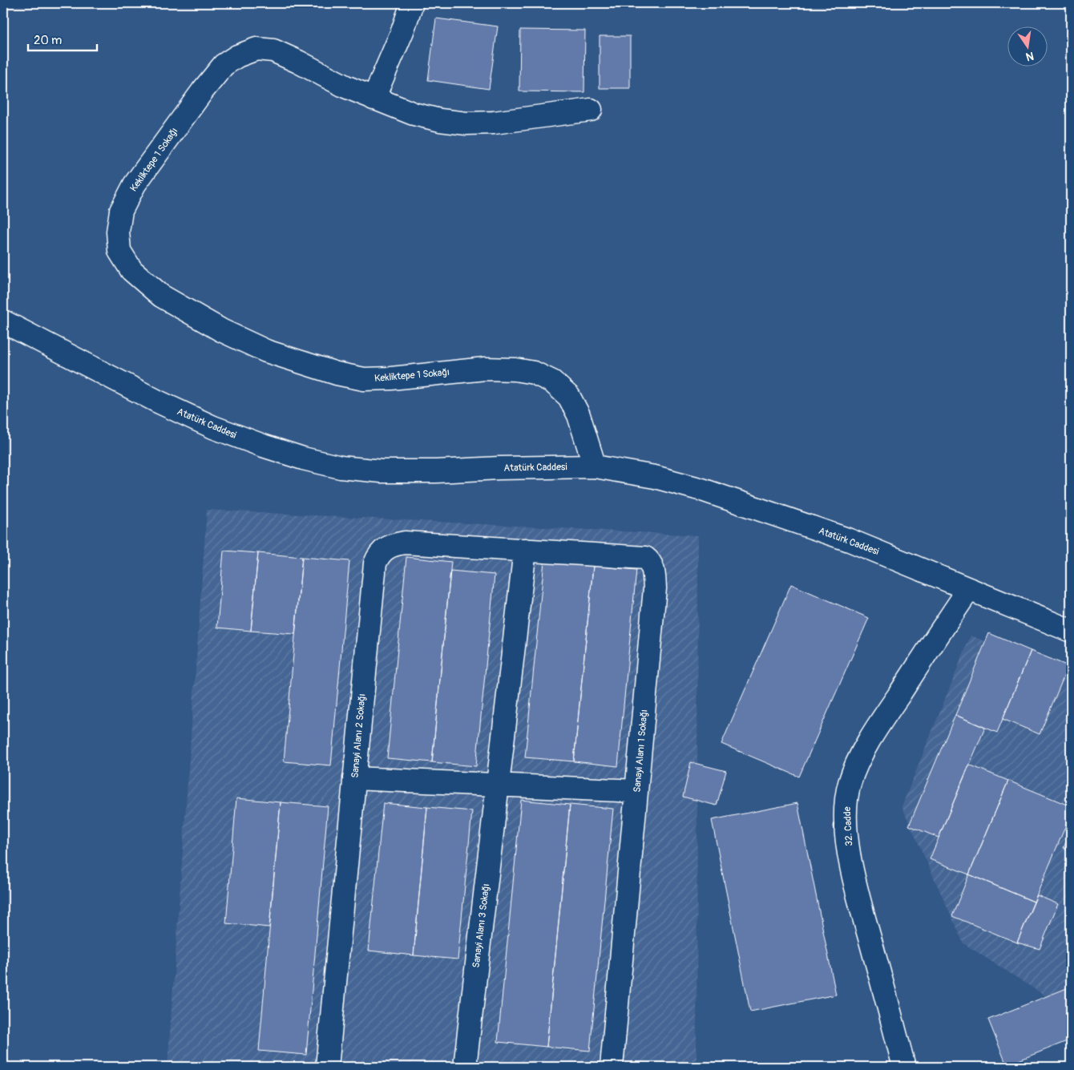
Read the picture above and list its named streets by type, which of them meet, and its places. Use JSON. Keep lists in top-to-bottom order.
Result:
{
  "streets": {
    "street": [
      "Kekliktepe 1 Sokağı",
      "Atatürk Caddesi",
      "Sanayi Alanı 2 Sokağı",
      "Sanayi Alanı 1 Sokağı",
      "32. Cadde",
      "Sanayi Alanı 3 Sokağı"
    ]
  },
  "crossings": [
    ["Kekliktepe 1 Sokağı", "Atatürk Caddesi"],
    ["Atatürk Caddesi", "32. Cadde"],
    ["Sanayi Alanı 2 Sokağı", "Sanayi Alanı 1 Sokağı"],
    ["Sanayi Alanı 2 Sokağı", "Sanayi Alanı 3 Sokağı"],
    ["Sanayi Alanı 1 Sokağı", "Sanayi Alanı 3 Sokağı"]
  ],
  "scale_bar": "20 m",
  "north": "bottom"
}
